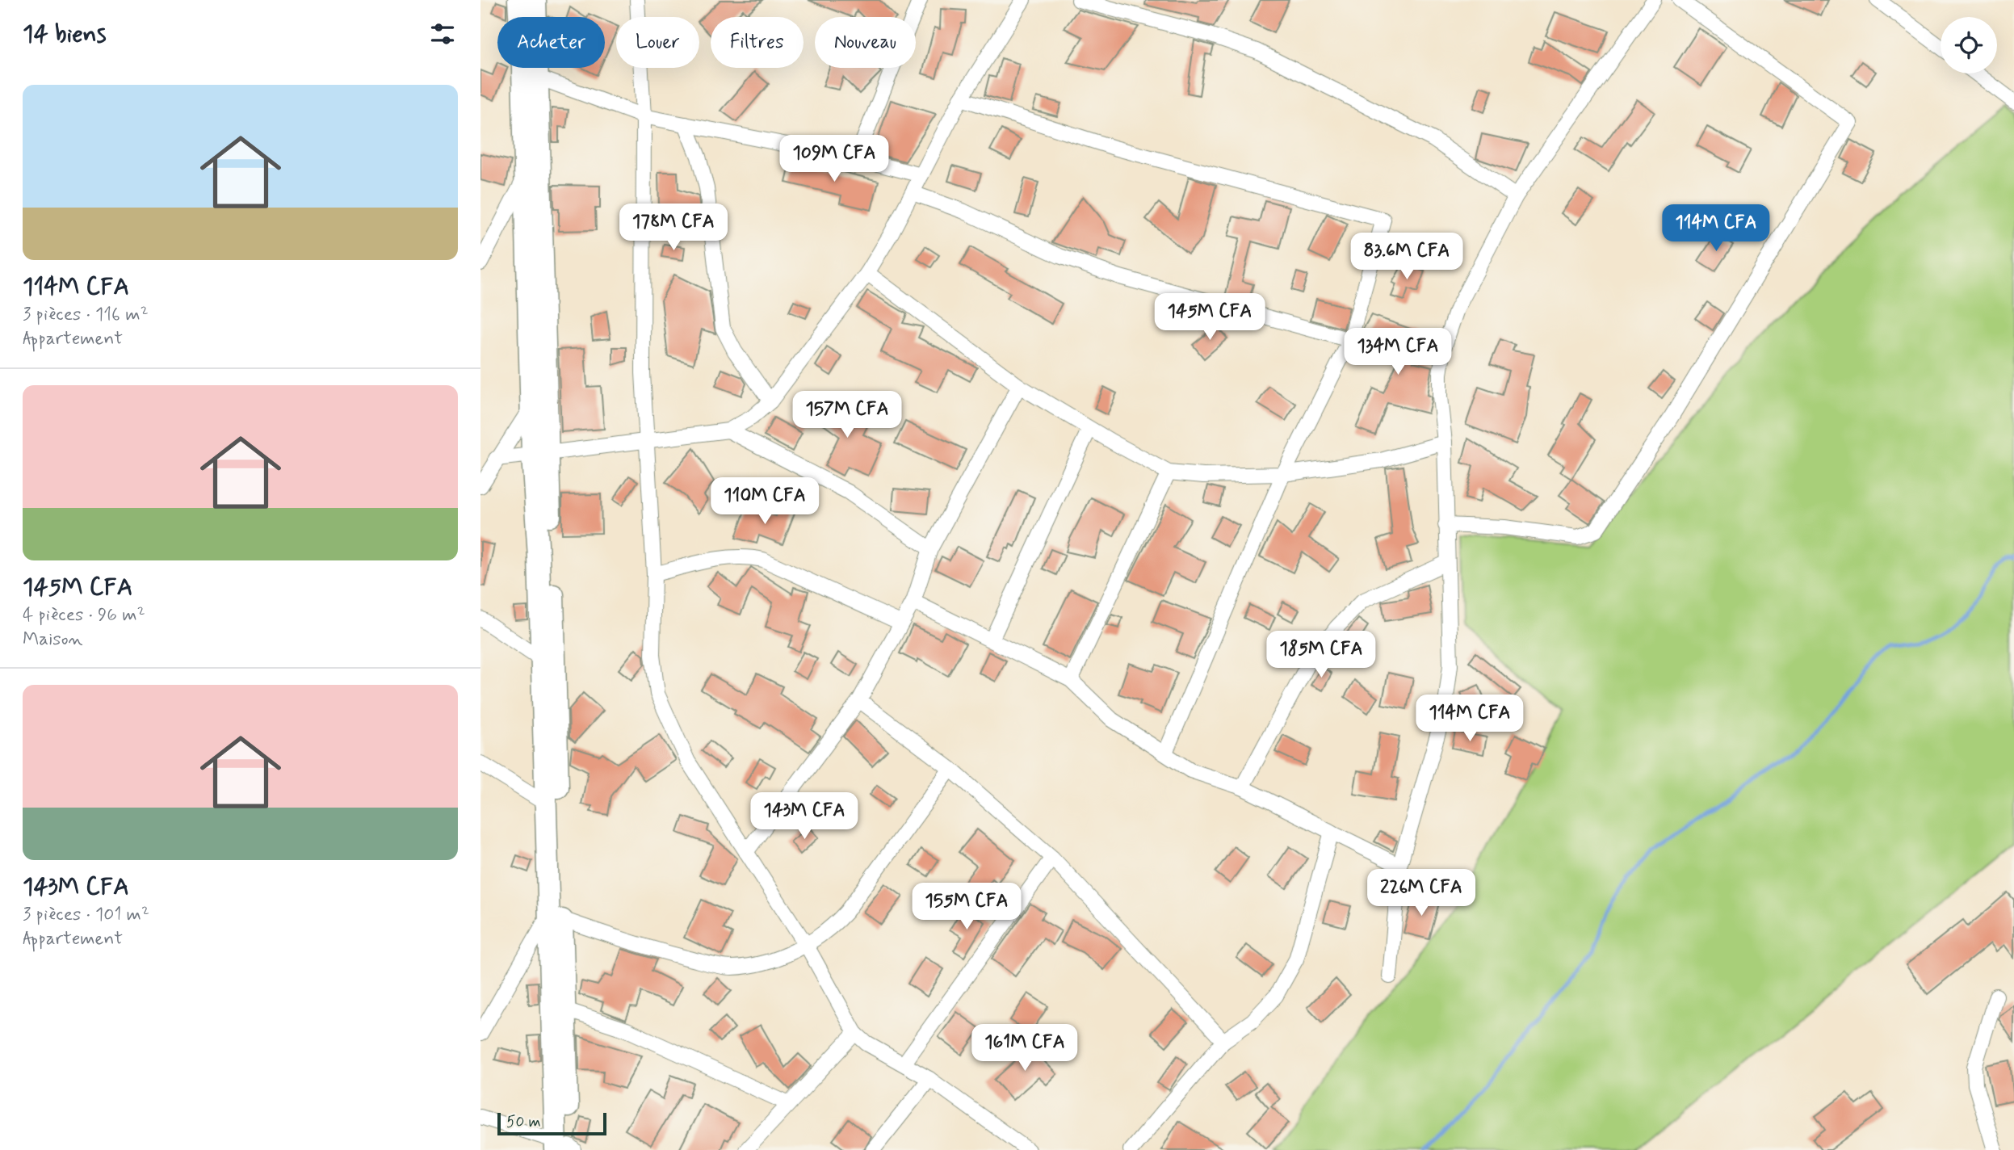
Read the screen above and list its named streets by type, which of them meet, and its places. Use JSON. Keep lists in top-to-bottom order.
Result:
{
  "scale_bar": "50 m",
  "page": {
    "heading": "14 biens",
    "chip": [
      "Acheter",
      "Louer",
      "Filtres",
      "Nouveau"
    ],
    "list": [
      {
        "name": "114M CFA",
        "note": "3 pièces · 116 m² · Appartement"
      },
      {
        "name": "145M CFA",
        "note": "4 pièces · 96 m² · Maison"
      },
      {
        "name": "143M CFA",
        "note": "3 pièces · 101 m² · Appartement"
      }
    ],
    "price": [
      "109M CFA",
      "178M CFA",
      "114M CFA",
      "83.6M CFA",
      "145M CFA",
      "134M CFA",
      "157M CFA",
      "110M CFA",
      "185M CFA",
      "114M CFA",
      "143M CFA",
      "226M CFA",
      "155M CFA",
      "161M CFA"
    ],
    "scale": "50 m"
  }
}
